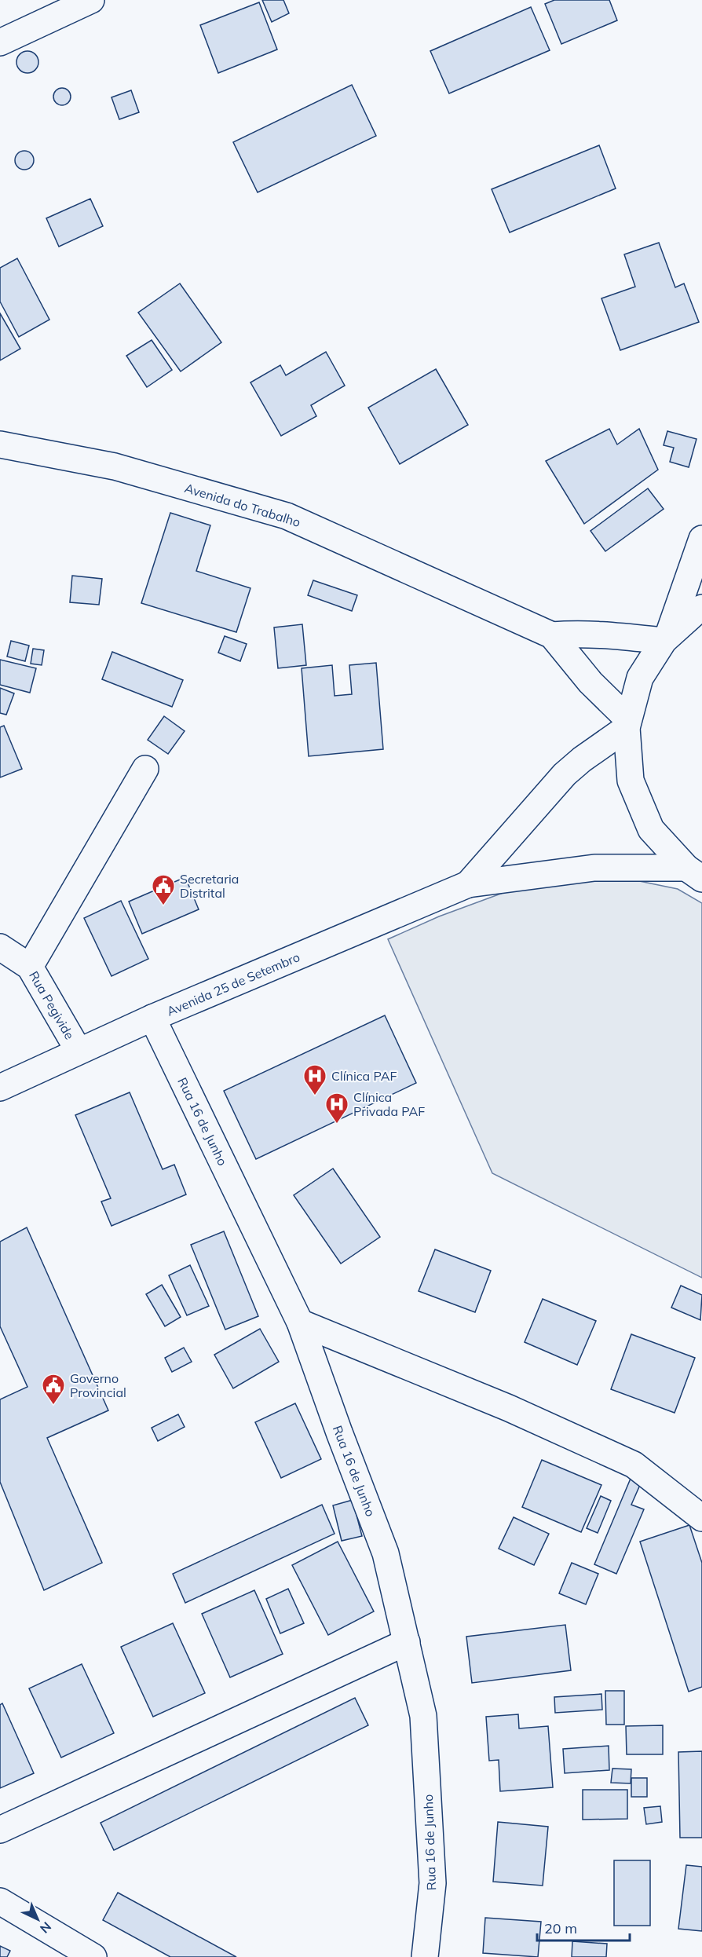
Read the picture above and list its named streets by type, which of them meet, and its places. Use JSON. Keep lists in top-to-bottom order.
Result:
{
  "streets": {
    "street": [
      "Avenida do Trabalho",
      "Avenida 25 de Setembro",
      "Rua Pegivide",
      "Rua 16 de Junho"
    ]
  },
  "crossings": [
    ["Avenida do Trabalho", "Avenida 25 de Setembro"],
    ["Avenida 25 de Setembro", "Rua Pegivide"],
    ["Avenida 25 de Setembro", "Rua 16 de Junho"]
  ],
  "places": {
    "public building": ["Secretaria Distrital", "Governo Provincial"],
    "hospital": ["Clínica PAF", "Clínica Privada PAF"]
  },
  "scale_bar": "20 m",
  "north": "bottom right"
}
